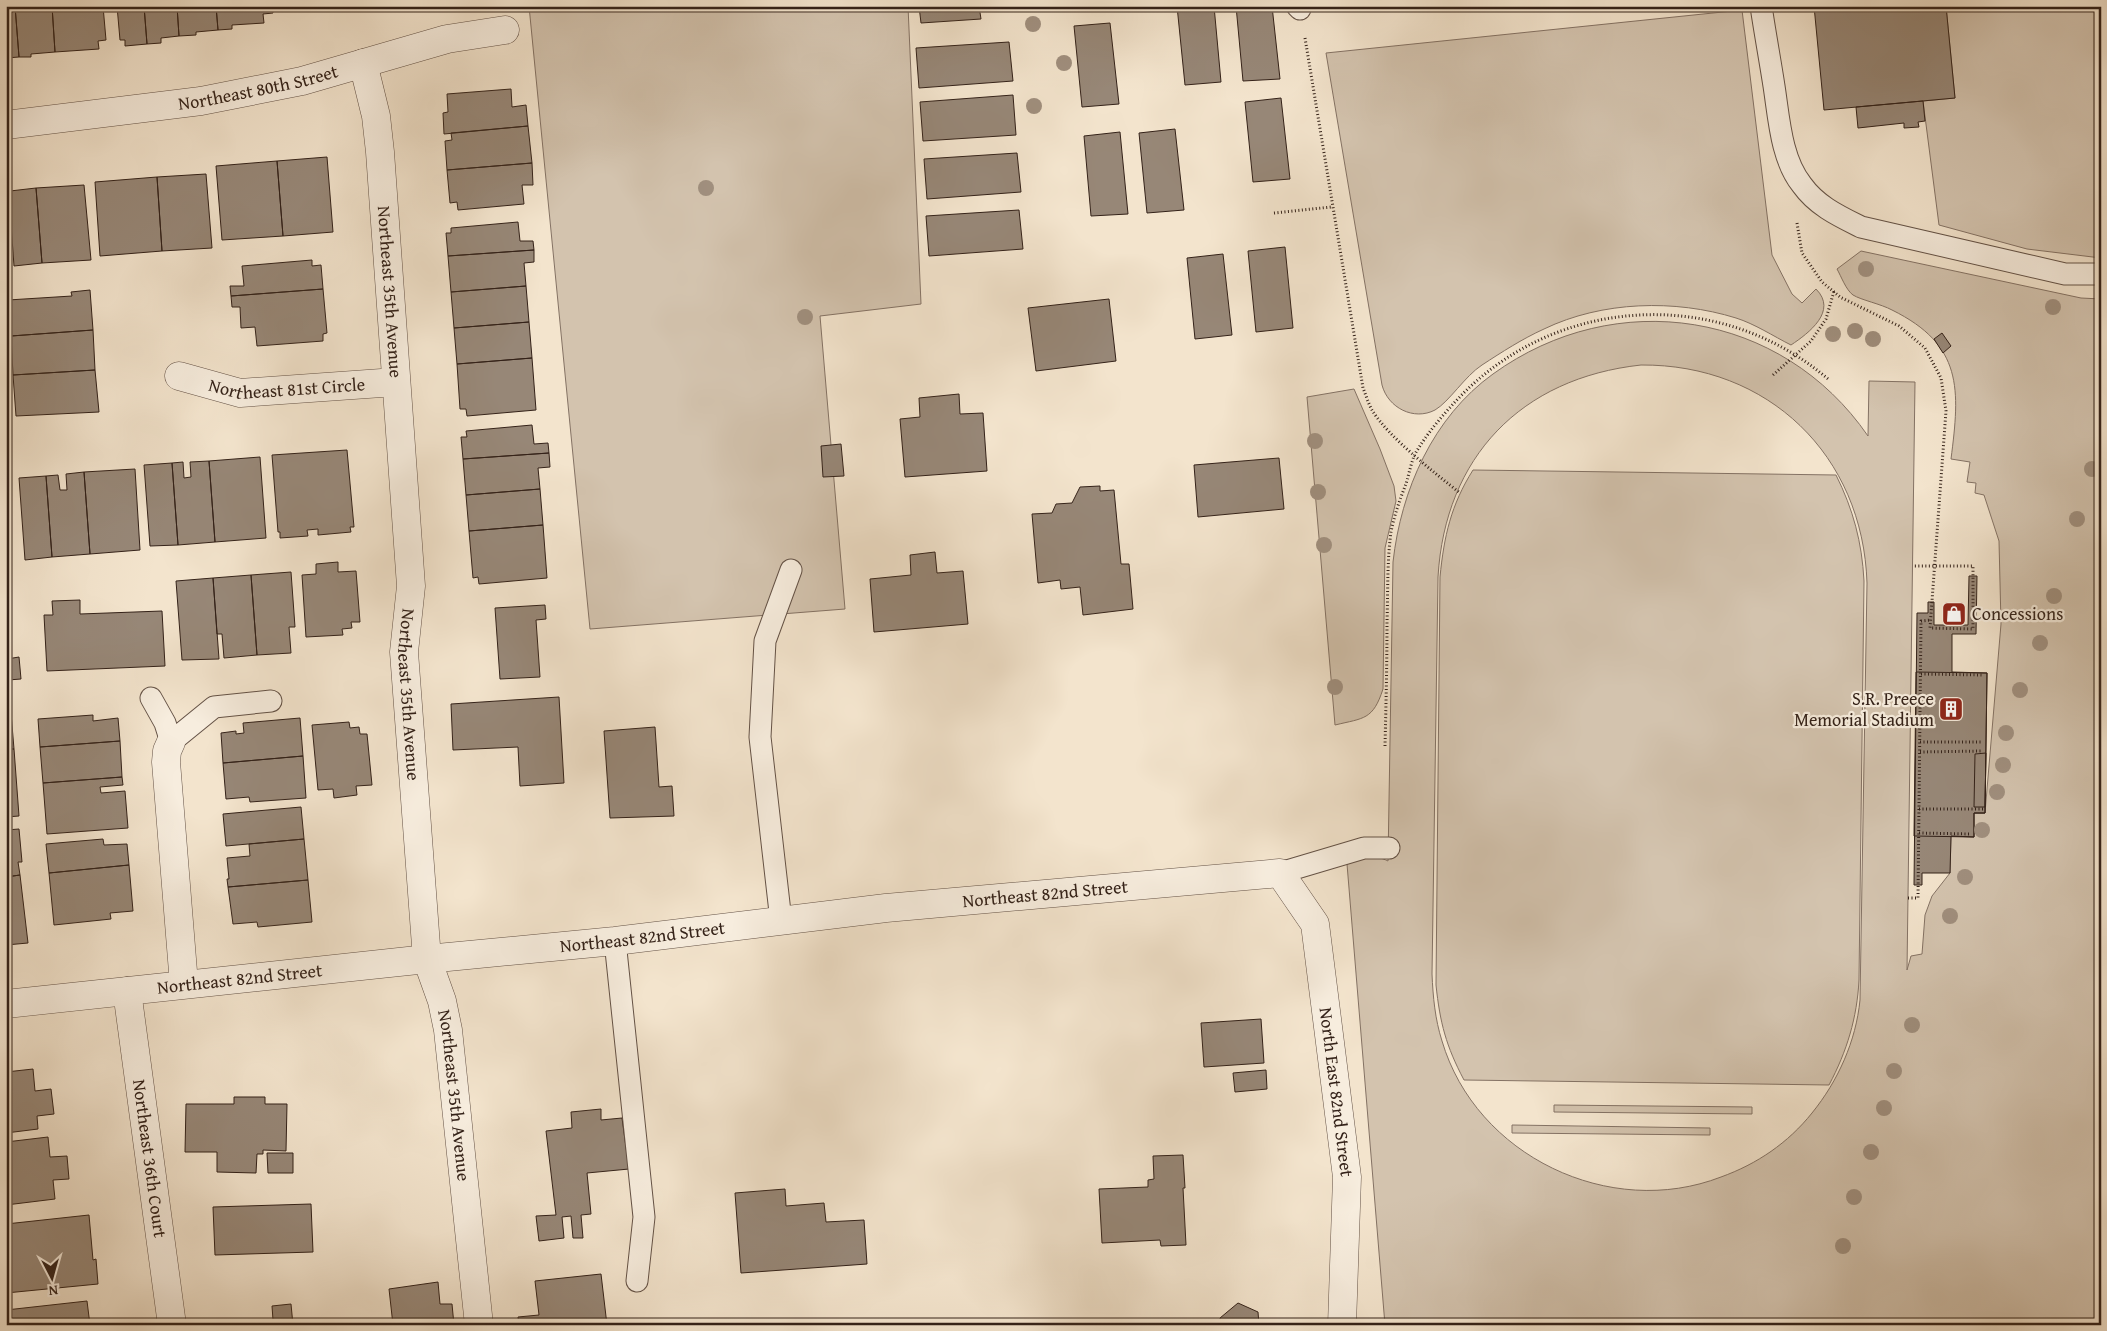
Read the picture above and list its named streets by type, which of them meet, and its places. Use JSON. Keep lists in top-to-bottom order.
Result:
{
  "streets": {
    "street": [
      "Northeast 80th Street",
      "Northeast 35th Avenue",
      "Northeast 81st Circle",
      "Northeast 82nd Street",
      "North East 82nd Street",
      "Northeast 36th Court"
    ]
  },
  "crossings": [
    ["Northeast 80th Street", "Northeast 35th Avenue"],
    ["Northeast 35th Avenue", "Northeast 81st Circle"],
    ["Northeast 35th Avenue", "Northeast 82nd Street"],
    ["Northeast 82nd Street", "North East 82nd Street"],
    ["Northeast 82nd Street", "Northeast 36th Court"]
  ],
  "places": {
    "shop": ["Concessions"],
    "building": ["S.R. Preece Memorial Stadium"]
  },
  "north": "bottom"
}
